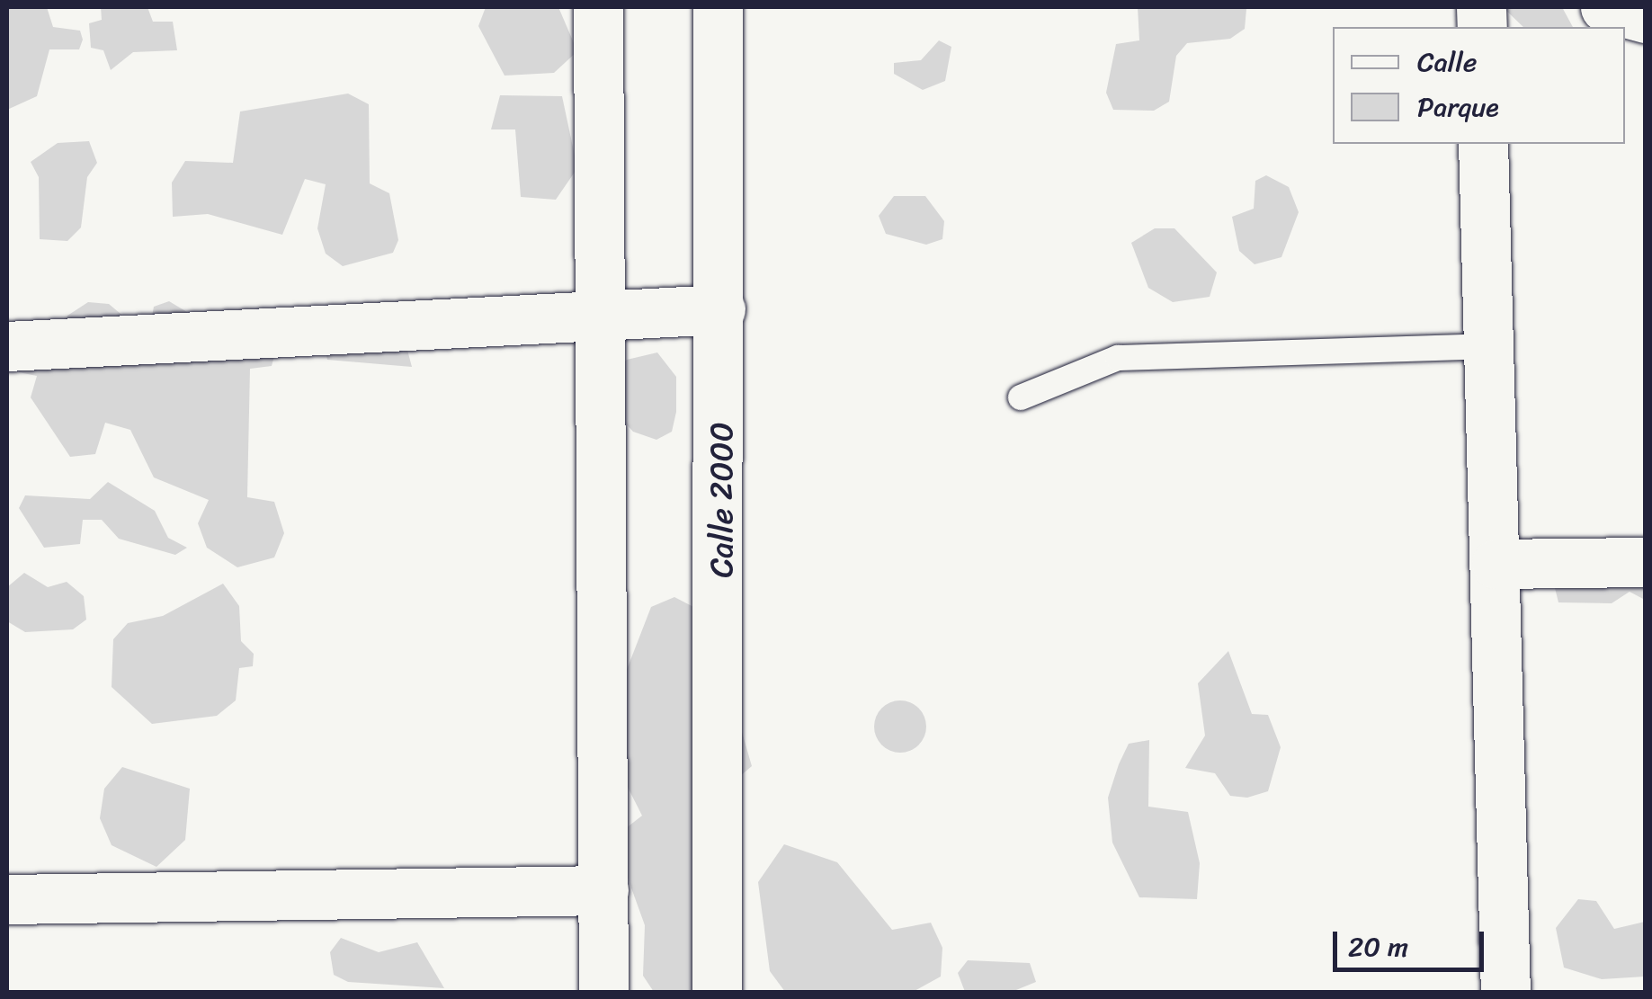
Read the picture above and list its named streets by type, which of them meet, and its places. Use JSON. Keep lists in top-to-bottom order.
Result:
{
  "streets": {
    "street": ["Calle 2000"]
  },
  "legend": ["Calle", "Parque"],
  "scale_bar": "20 m"
}
